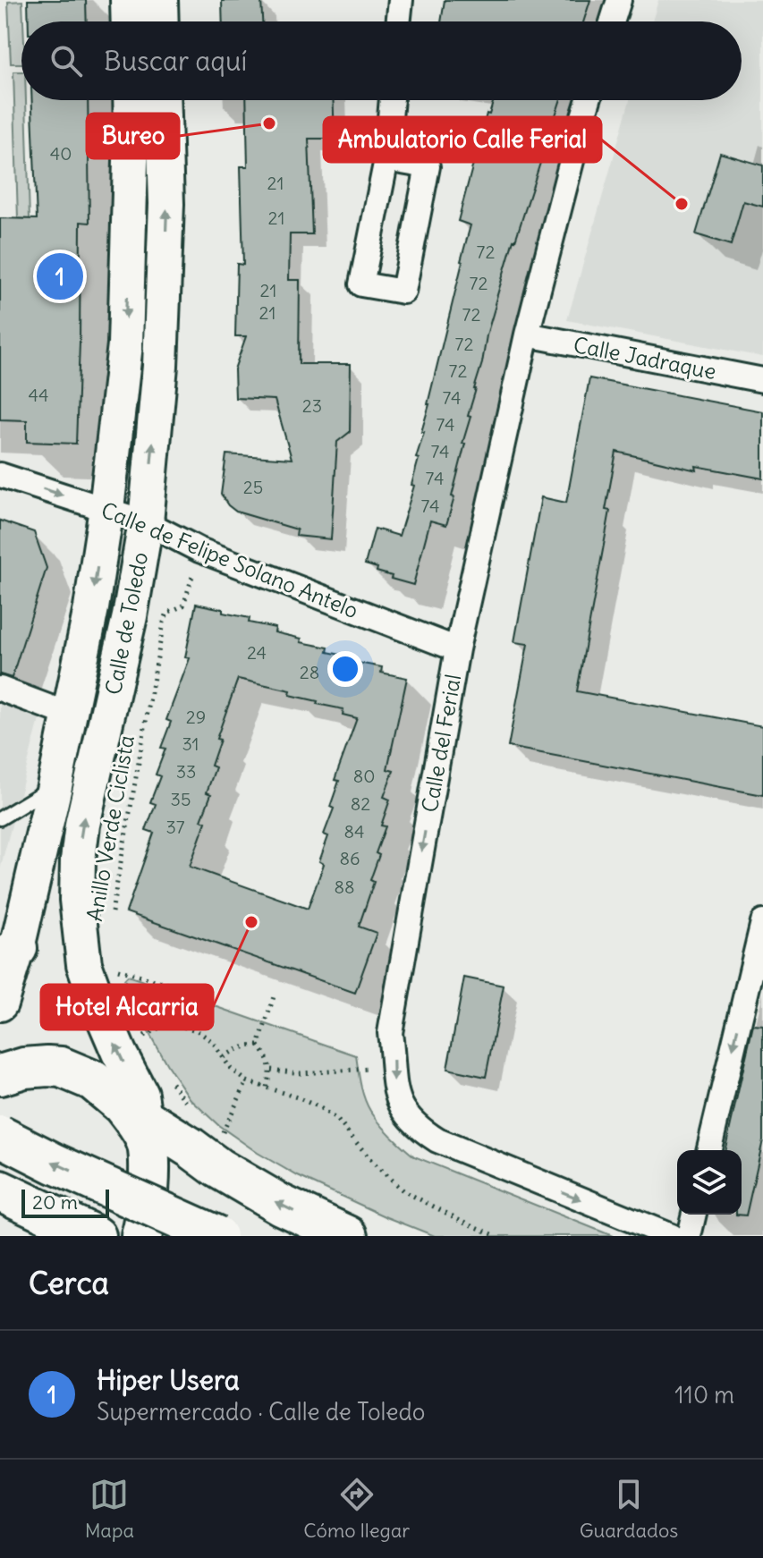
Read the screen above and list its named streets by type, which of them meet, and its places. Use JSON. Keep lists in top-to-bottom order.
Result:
{
  "streets": {
    "street": [
      "Calle Jadraque",
      "Calle de Felipe Solano Antelo",
      "Calle de Toledo",
      "Calle del Ferial"
    ],
    "path": ["Anillo Verde Ciclista"]
  },
  "crossings": [
    ["Calle Jadraque", "Calle del Ferial"],
    ["Calle de Felipe Solano Antelo", "Calle de Toledo"],
    ["Calle de Felipe Solano Antelo", "Calle del Ferial"],
    ["Calle de Felipe Solano Antelo", "Anillo Verde Ciclista"]
  ],
  "one_way": ["Calle del Ferial"],
  "places": ["Bureo", "Ambulatorio Calle Ferial", "Hotel Alcarria"],
  "house_numbers": [
    "40",
    "21",
    "21",
    "72",
    "72",
    "21",
    "21",
    "72",
    "72",
    "72",
    "44",
    "74",
    "23",
    "74",
    "74",
    "74",
    "25",
    "74",
    "24",
    "28",
    "29",
    "31",
    "33",
    "80",
    "35",
    "82",
    "37",
    "84",
    "86",
    "88"
  ],
  "scale_bar": "20 m",
  "page": {
    "search": "Buscar aquí",
    "pins": "1",
    "scale": "20 m",
    "heading": "Cerca",
    "list": [
      {
        "mark": "1",
        "name": "Hiper Usera",
        "note": "Supermercado · Calle de Toledo",
        "value": "110 m"
      }
    ],
    "nav": ["Mapa", "Cómo llegar", "Guardados"]
  }
}
